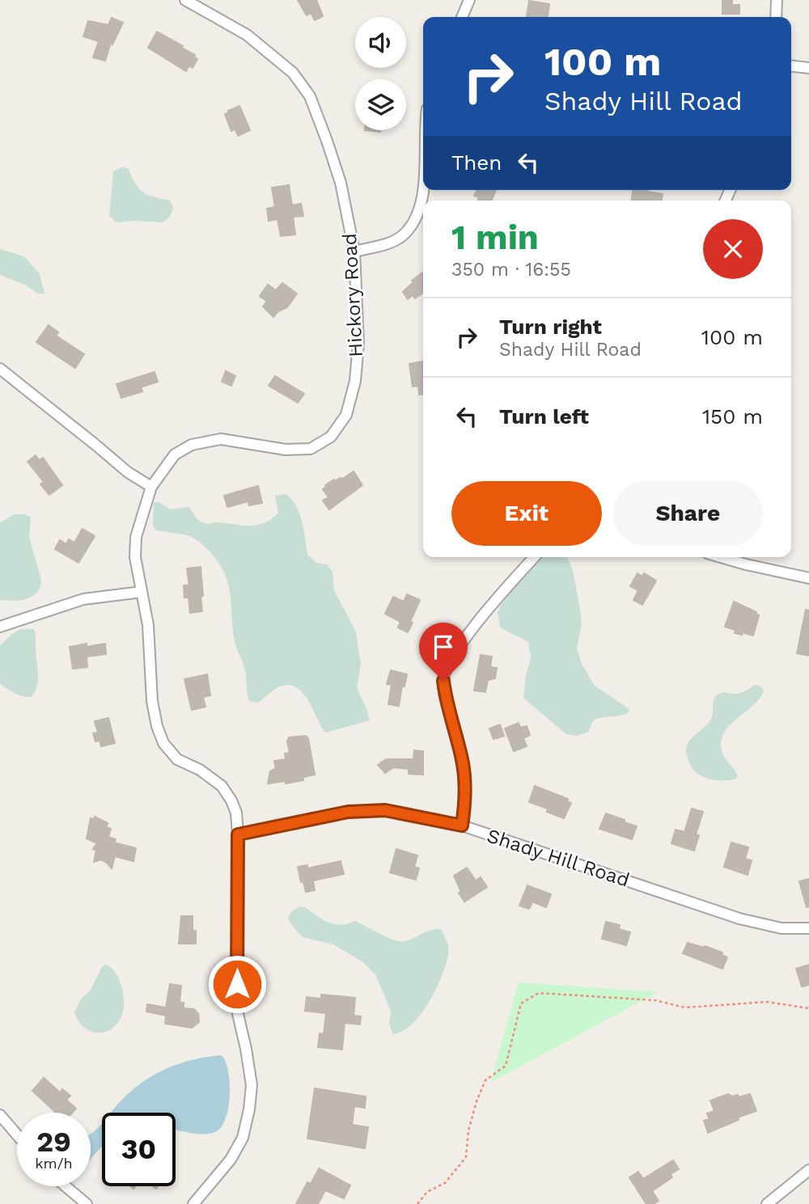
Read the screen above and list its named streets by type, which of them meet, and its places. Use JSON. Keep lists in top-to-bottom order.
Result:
{
  "streets": {
    "street": ["Hickory Road", "Shady Hill Road"]
  },
  "crossings": [
    ["Hickory Road", "Shady Hill Road"]
  ],
  "page": {
    "turn": ["100 m", "Shady Hill Road"],
    "then": "Then",
    "heading": ["1 min", "350 m · 16:55"],
    "list": [
      {
        "name": "Turn right",
        "note": "Shady Hill Road",
        "value": "100 m"
      },
      {
        "name": "Turn left",
        "value": "150 m"
      }
    ],
    "buttons": ["Exit", "Share"],
    "speed": "29 km/h",
    "limit": "30"
  }
}
